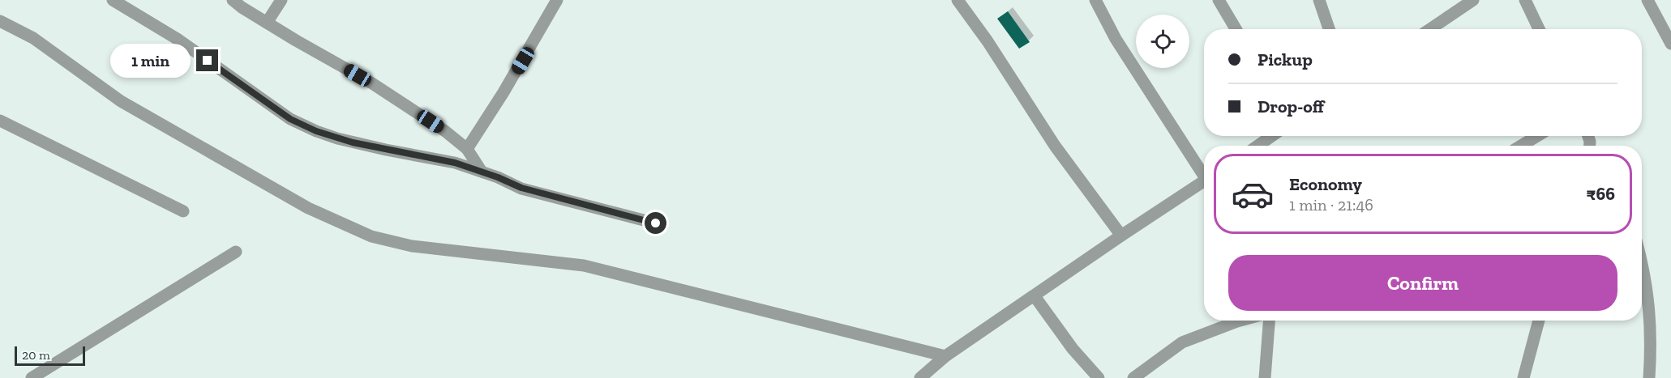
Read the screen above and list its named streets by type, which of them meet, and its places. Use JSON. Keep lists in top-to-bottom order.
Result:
{
  "scale_bar": "20 m",
  "page": {
    "banner": ["Pickup", "Drop-off"],
    "bubble": "1 min",
    "list": [
      {
        "name": "Economy",
        "note": "1 min · 21:46",
        "value": "₹66"
      }
    ],
    "buttons": "Confirm",
    "scale": "20 m"
  }
}
